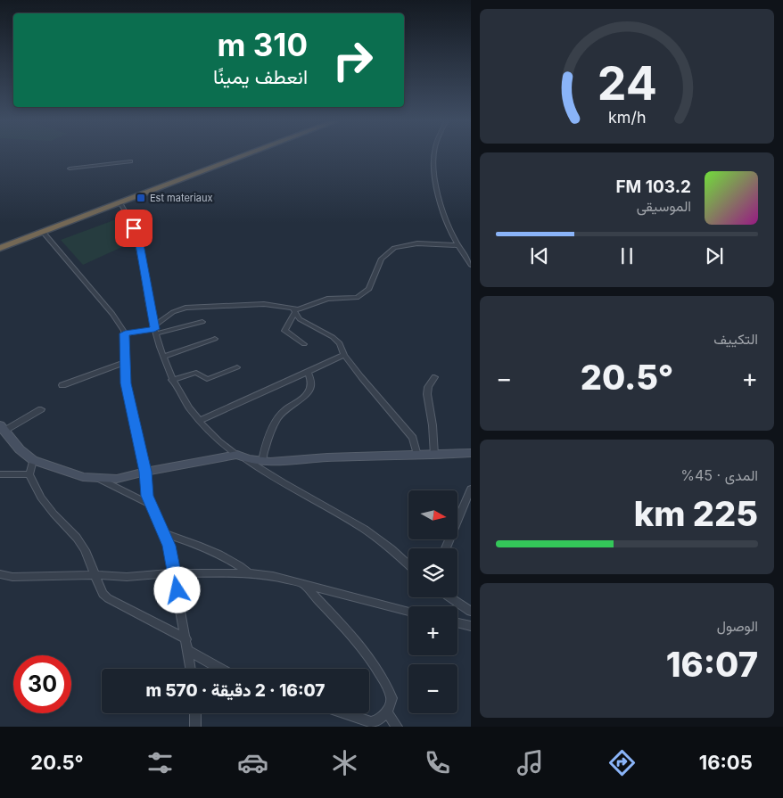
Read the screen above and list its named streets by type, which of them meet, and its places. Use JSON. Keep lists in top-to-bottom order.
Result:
{
  "places": {
    "transit": ["Est materiaux"]
  },
  "north": "right",
  "page": {
    "turn": ["310 m", "انعطف يمينًا"],
    "song": ["103.2 FM", "الموسيقى"],
    "tile": [
      "التكييف",
      ["المدى · 45%", "225 km"],
      ["الوصول", "16:07"]
    ],
    "heat": ["−", "20.5°", "+"],
    "map_buttons": ["+", "−"],
    "limit": "30",
    "trip": "16:07 · 2 دقيقة · 570 m",
    "tabs": ["16:05", "20.5°"],
    "gauge": ["24", "km/h"]
  }
}
